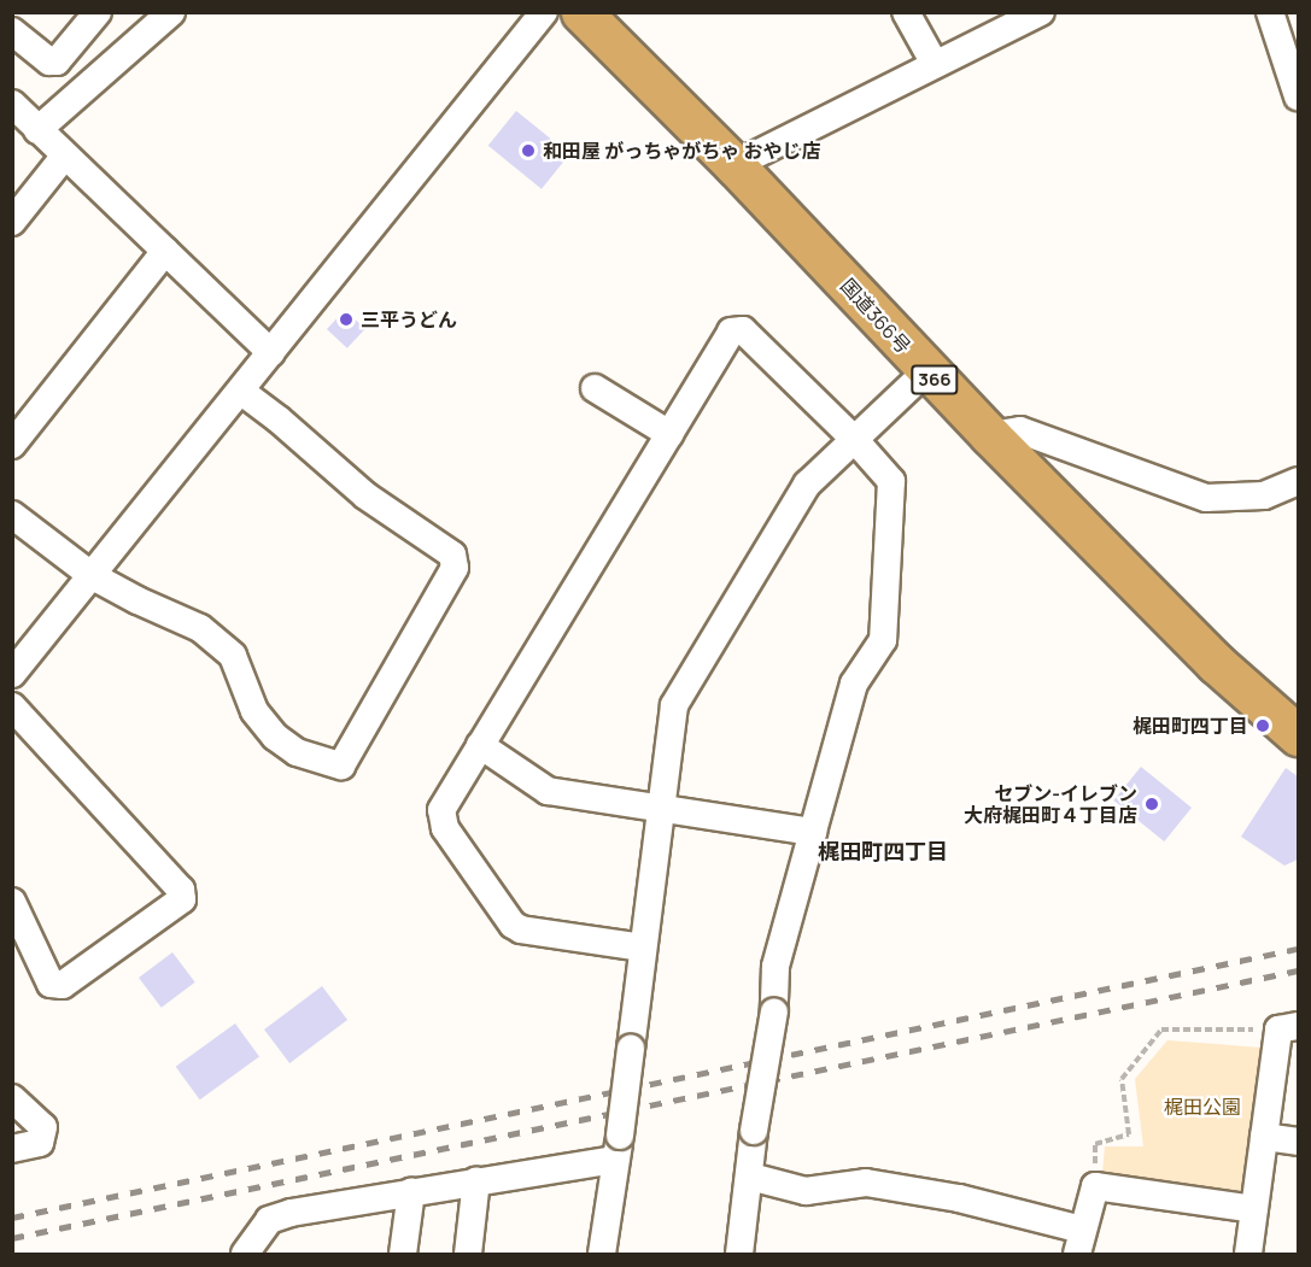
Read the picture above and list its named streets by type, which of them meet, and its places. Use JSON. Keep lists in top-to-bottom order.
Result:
{
  "streets": {
    "highway": ["国道366号", "366"]
  },
  "districts": ["梶田町四丁目"],
  "parks": ["梶田公園"],
  "places": [
    "和田屋 がっちゃがちゃ おやじ店",
    "三平うどん",
    "梶田町四丁目",
    "セブン-イレブン 大府梶田町４丁目店"
  ]
}
